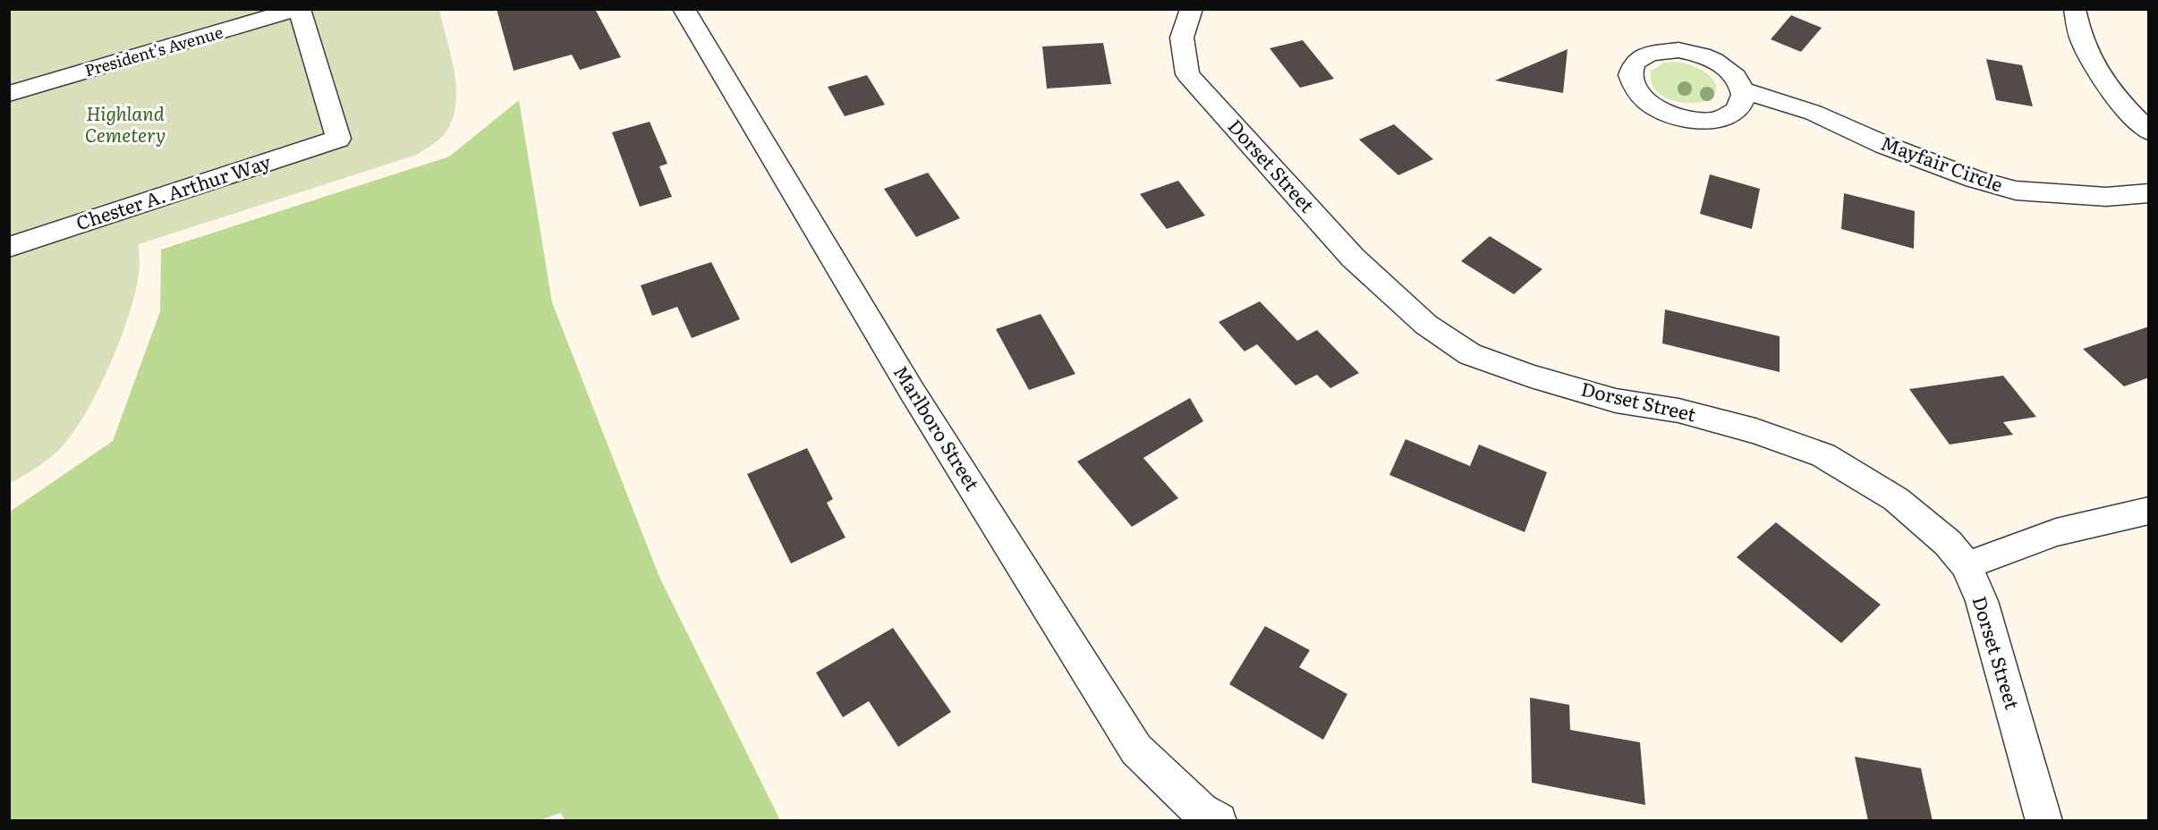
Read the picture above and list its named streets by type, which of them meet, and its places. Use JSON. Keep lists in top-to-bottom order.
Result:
{
  "streets": {
    "street": [
      "President's Avenue",
      "Mayfair Circle",
      "Dorset Street",
      "Chester A. Arthur Way",
      "Marlboro Street"
    ]
  },
  "crossings": [
    ["President's Avenue", "Chester A. Arthur Way"]
  ],
  "parks": ["Highland Cemetery"]
}
